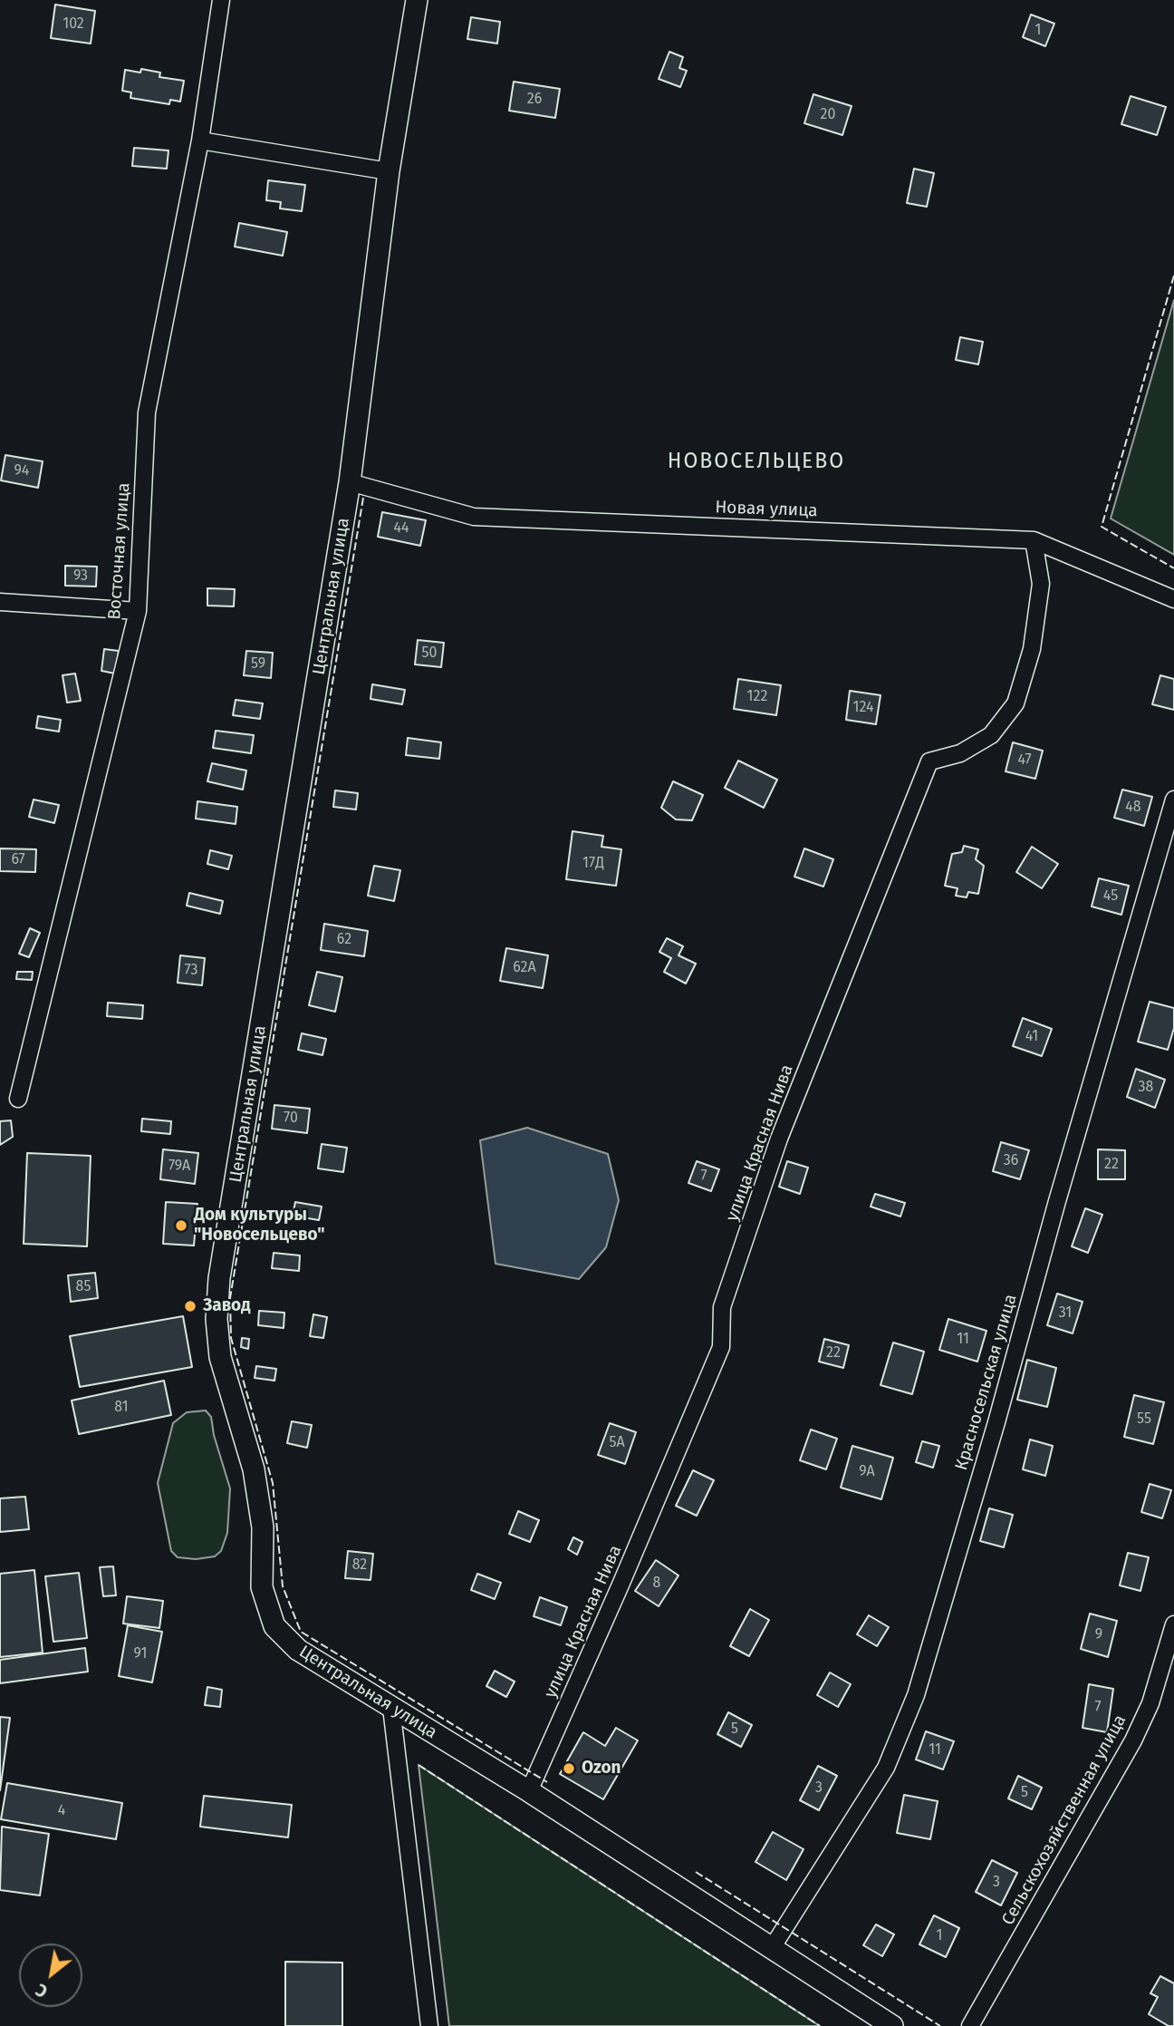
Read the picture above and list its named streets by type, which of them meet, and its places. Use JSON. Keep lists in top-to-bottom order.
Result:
{
  "streets": {
    "street": [
      "Новая улица",
      "Восточная улица",
      "Центральная улица",
      "улица Красная Нива",
      "Красносельская улица",
      "Сельскохозяйственная улица"
    ]
  },
  "crossings": [
    ["Новая улица", "Центральная улица"],
    ["Новая улица", "улица Красная Нива"],
    ["Центральная улица", "улица Красная Нива"],
    ["Центральная улица", "Красносельская улица"]
  ],
  "districts": ["НОВОСЕЛЬЦЕВО"],
  "places": ["Дом культуры \"Новосельцево\"", "Завод", "Ozon"],
  "house_numbers": [
    "102",
    "1",
    "26",
    "20",
    "94",
    "44",
    "93",
    "50",
    "59",
    "122",
    "124",
    "47",
    "48",
    "67",
    "17Д",
    "45",
    "62",
    "62А",
    "73",
    "41",
    "38",
    "70",
    "36",
    "22",
    "79А",
    "7",
    "85",
    "31",
    "11",
    "22",
    "81",
    "55",
    "5А",
    "9А",
    "82",
    "8",
    "9",
    "91",
    "7",
    "5",
    "11",
    "3",
    "5",
    "4",
    "3",
    "1"
  ],
  "north": "bottom left"
}
